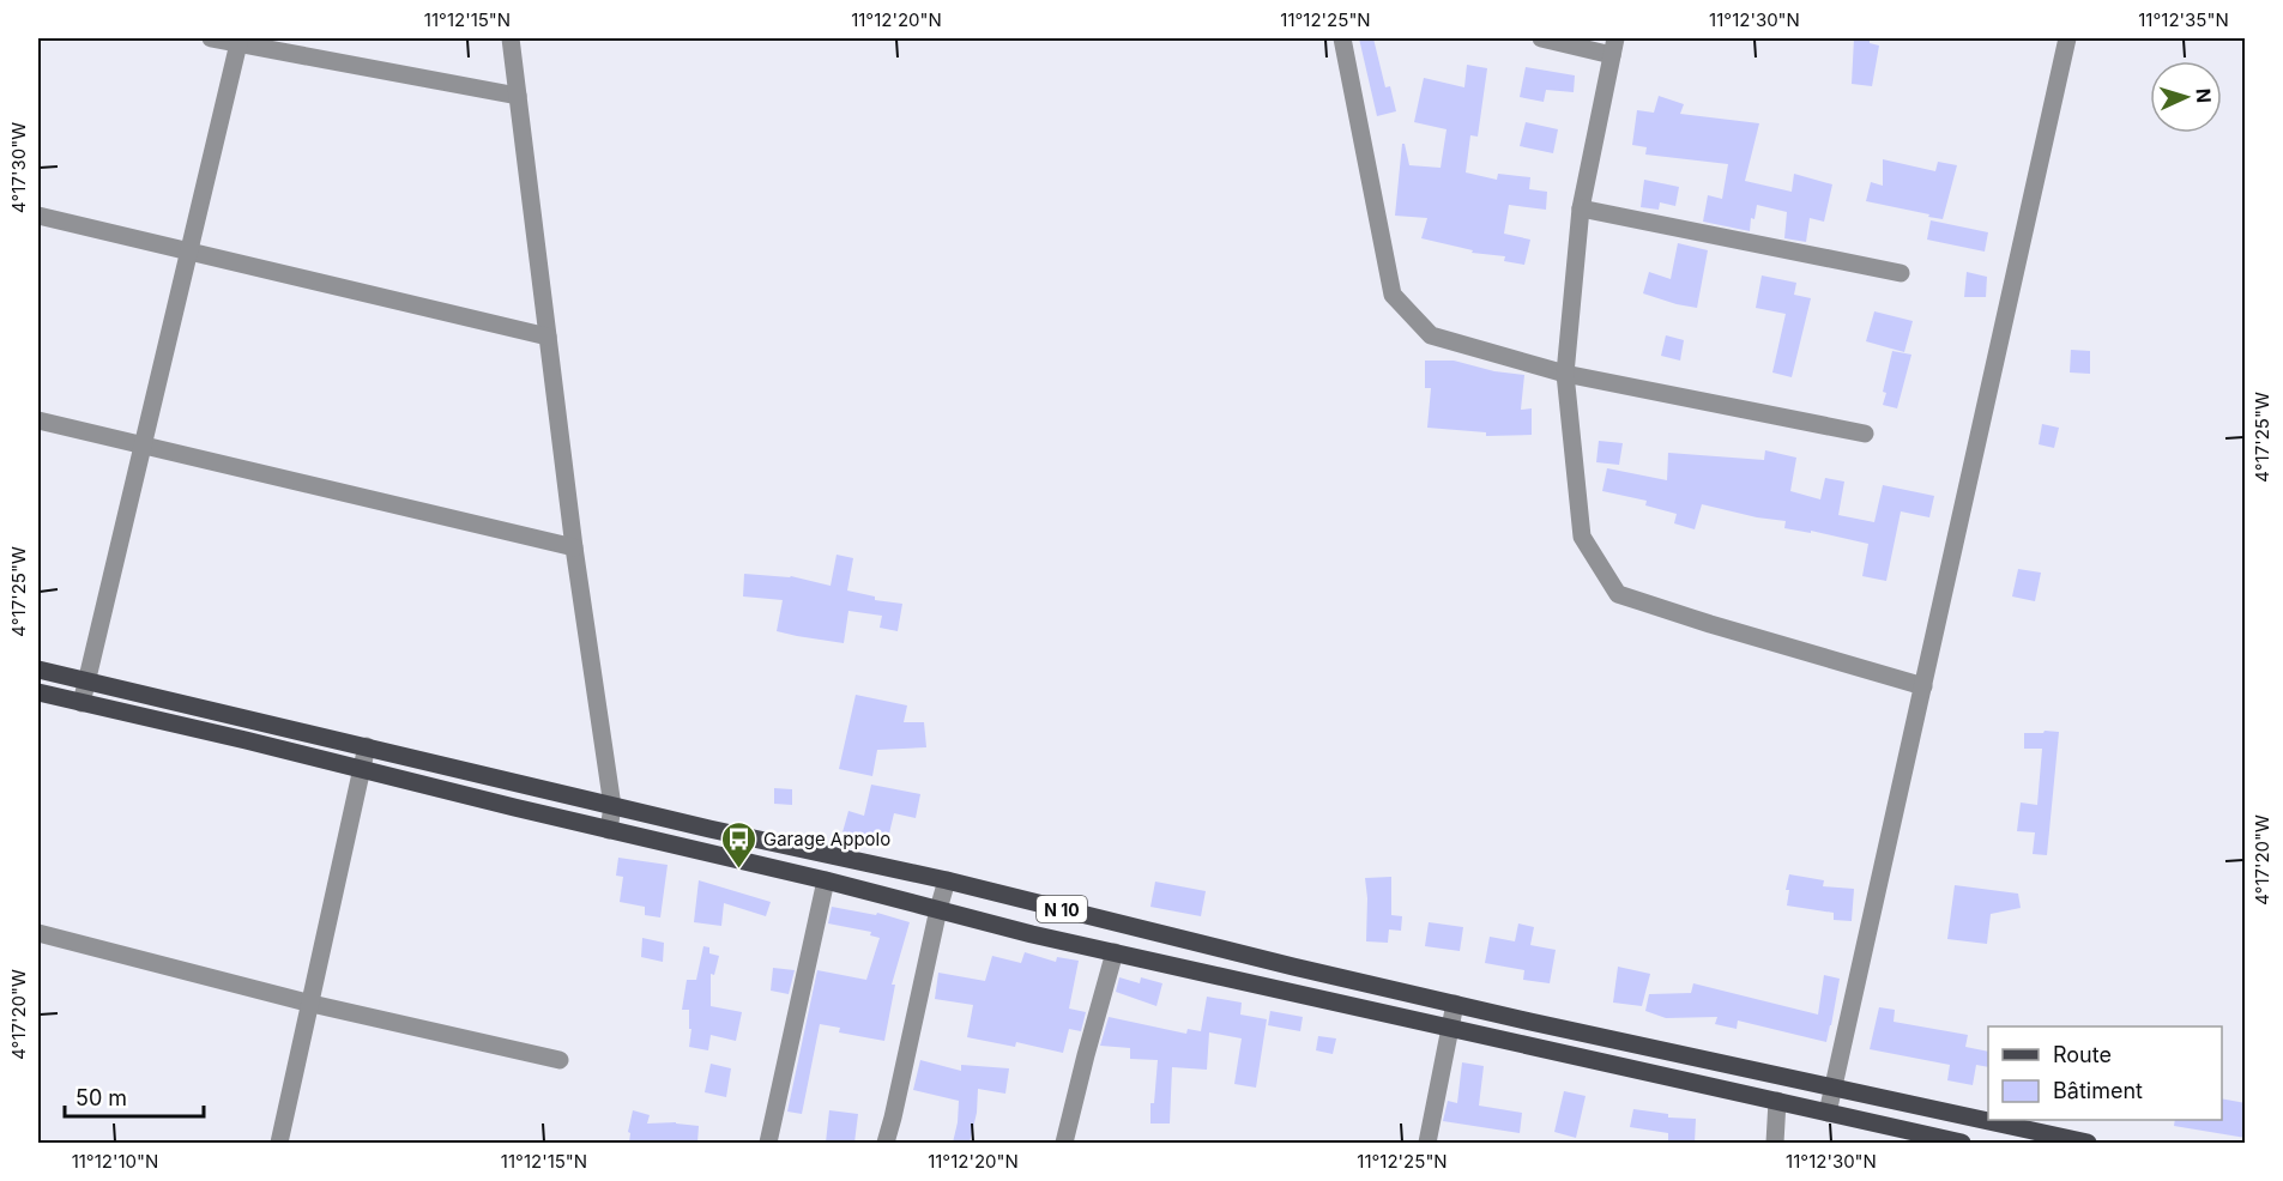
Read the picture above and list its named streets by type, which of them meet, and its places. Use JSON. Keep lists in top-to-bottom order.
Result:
{
  "streets": {
    "main road": ["N 10"]
  },
  "places": {
    "bus stop": ["Garage Appolo"]
  },
  "legend": ["Route", "Bâtiment"],
  "scale_bar": "50 m",
  "north": "right",
  "coordinates": [
    "11°12'15\"N",
    "11°12'20\"N",
    "11°12'25\"N",
    "11°12'30\"N",
    "11°12'35\"N",
    "4°17'30\"W",
    "4°17'25\"W",
    "4°17'20\"W",
    "11°12'10\"N"
  ]
}
